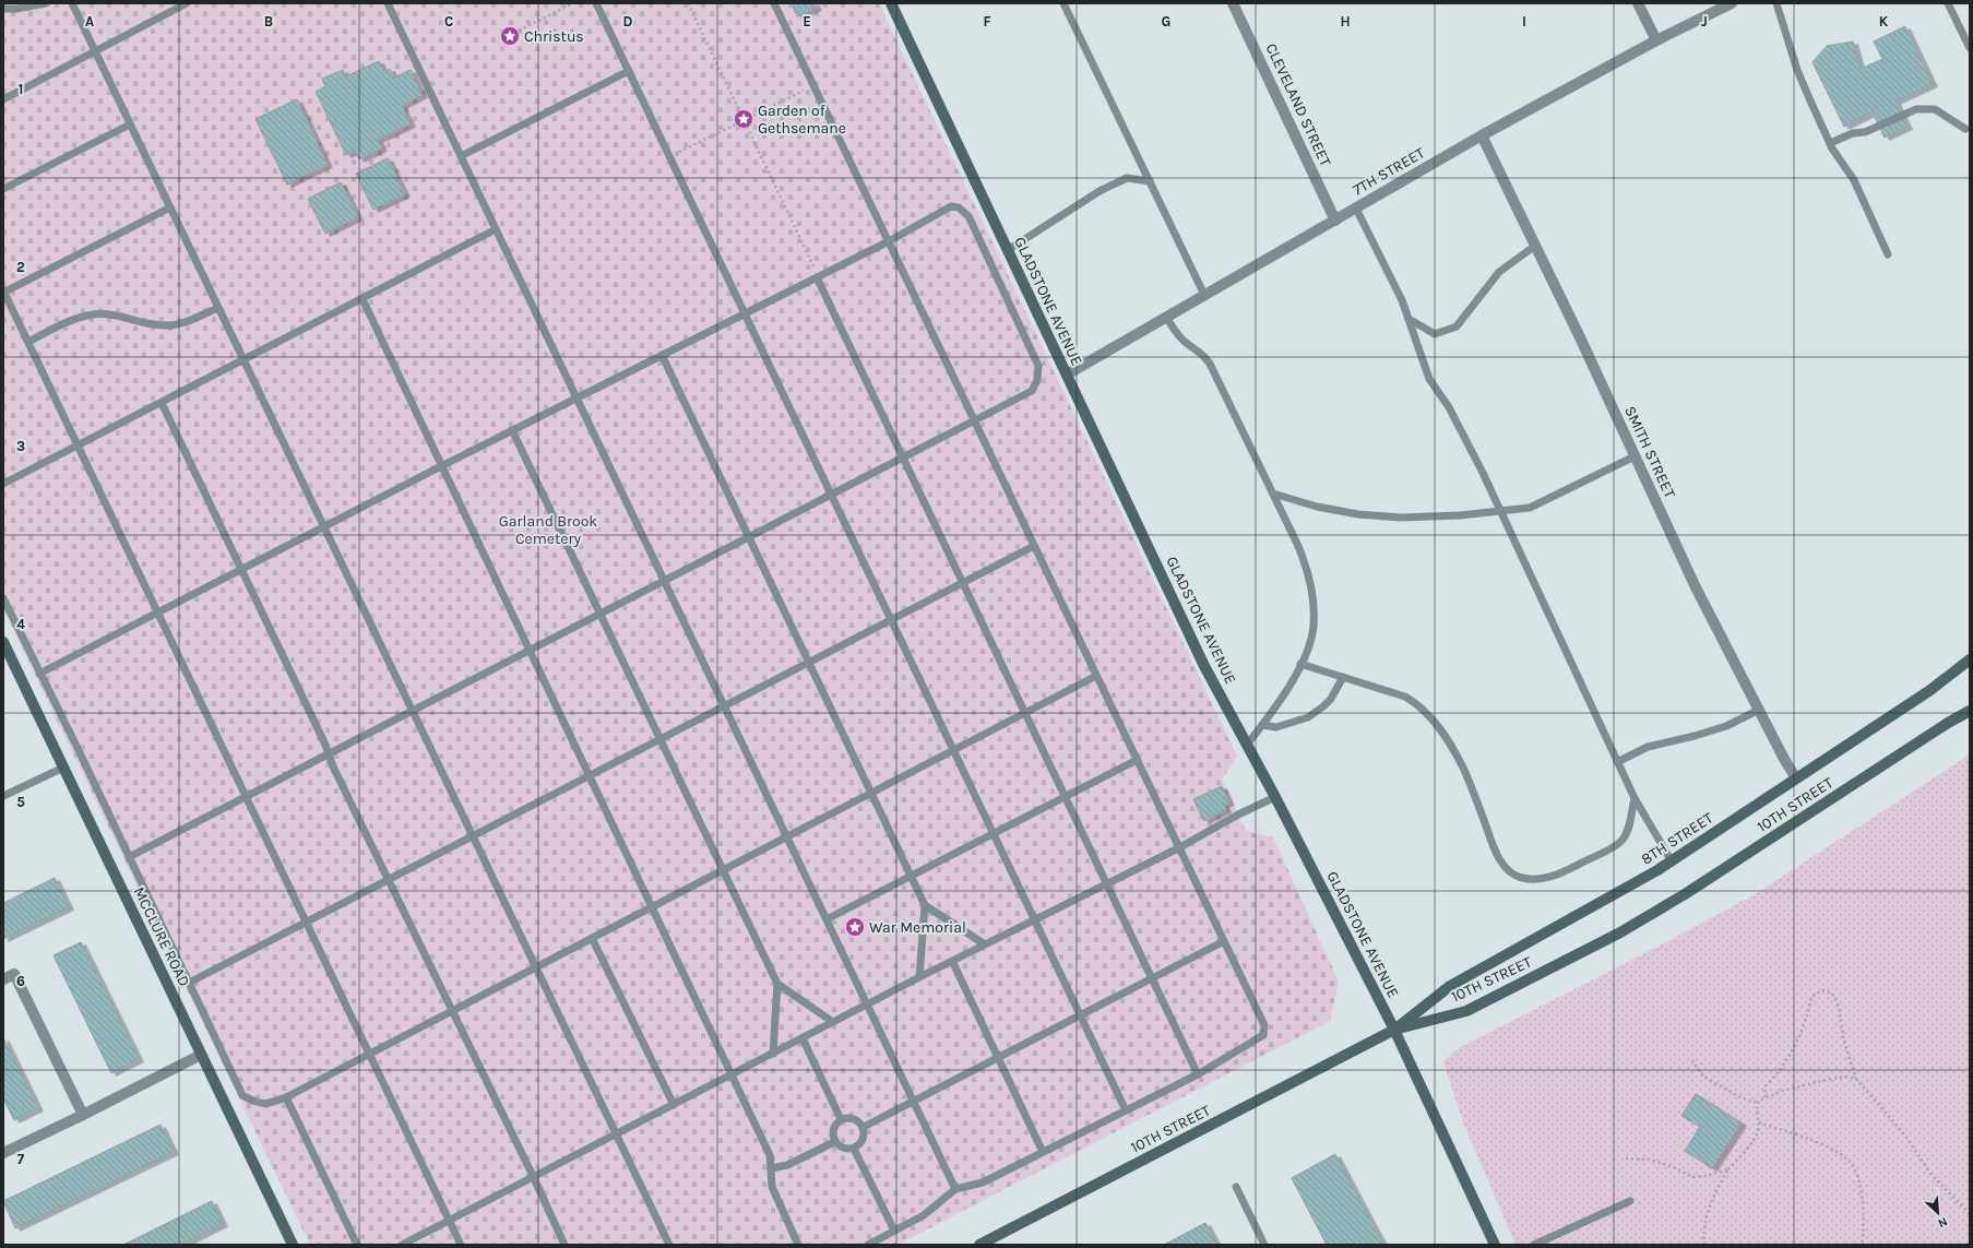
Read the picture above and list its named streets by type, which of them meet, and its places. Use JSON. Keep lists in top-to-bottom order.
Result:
{
  "streets": {
    "street": [
      "CLEVELAND STREET",
      "7TH STREET",
      "GLADSTONE AVENUE",
      "SMITH STREET",
      "10TH STREET",
      "8TH STREET",
      "MCCLURE ROAD"
    ]
  },
  "crossings": [
    ["CLEVELAND STREET", "7TH STREET"],
    ["7TH STREET", "GLADSTONE AVENUE"],
    ["7TH STREET", "SMITH STREET"],
    ["GLADSTONE AVENUE", "10TH STREET"],
    ["GLADSTONE AVENUE", "8TH STREET"],
    ["SMITH STREET", "8TH STREET"],
    ["10TH STREET", "8TH STREET"]
  ],
  "parks": ["Garland Brook Cemetery"],
  "places": {
    "place": ["Christus", "Garden of Gethsemane", "War Memorial"]
  },
  "north": "bottom right",
  "grid": {
    "columns": [
      "A",
      "B",
      "C",
      "D",
      "E",
      "F",
      "G",
      "H",
      "I",
      "J",
      "K"
    ],
    "rows": [
      "1",
      "2",
      "3",
      "4",
      "5",
      "6",
      "7"
    ]
  }
}
